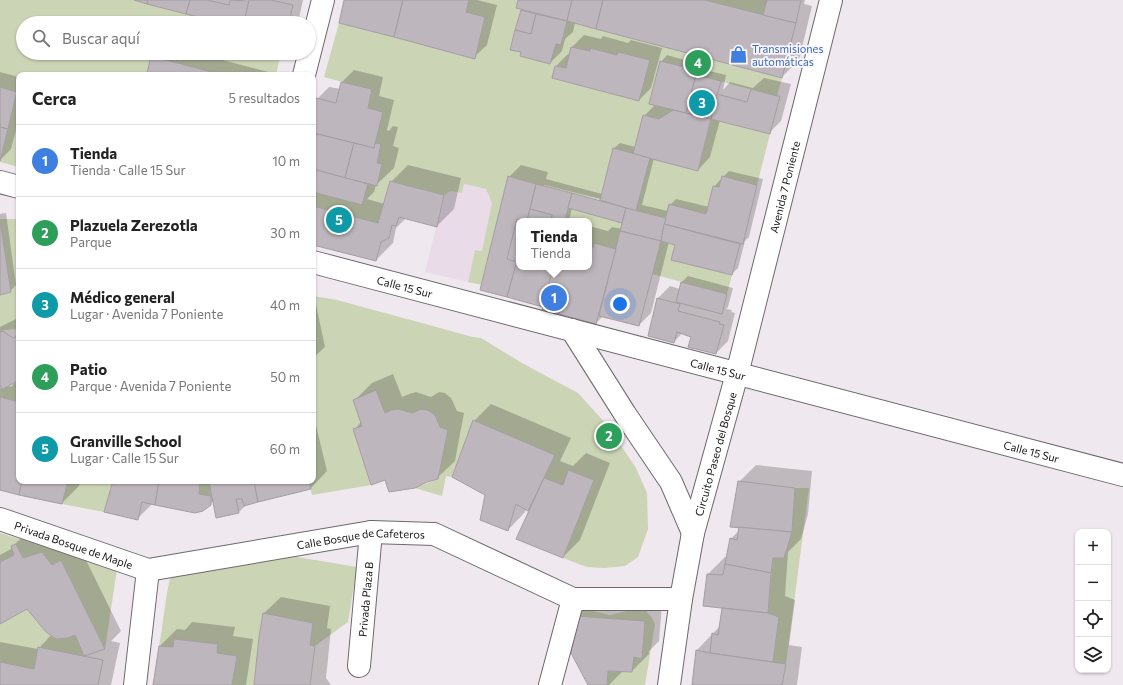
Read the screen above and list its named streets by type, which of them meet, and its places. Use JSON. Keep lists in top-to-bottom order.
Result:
{
  "streets": {
    "street": [
      "Avenida 7 Poniente",
      "Calle 15 Sur",
      "Circuito Paseo del Bosque",
      "Calle Bosque de Cafeteros",
      "Privada Bosque de Maple",
      "Privada Plaza B"
    ]
  },
  "crossings": [
    ["Avenida 7 Poniente", "Calle 15 Sur"],
    ["Avenida 7 Poniente", "Circuito Paseo del Bosque"],
    ["Calle 15 Sur", "Circuito Paseo del Bosque"],
    ["Circuito Paseo del Bosque", "Calle Bosque de Cafeteros"],
    ["Calle Bosque de Cafeteros", "Privada Bosque de Maple"],
    ["Calle Bosque de Cafeteros", "Privada Plaza B"]
  ],
  "places": {
    "shop": ["Transmisiones automáticas"]
  },
  "page": {
    "search": "Buscar aquí",
    "pins": [
      "4",
      "3",
      "5",
      "1",
      "2"
    ],
    "heading": ["Cerca", "5 resultados"],
    "list": [
      {
        "mark": "1",
        "name": "Tienda",
        "note": "Tienda · Calle 15 Sur",
        "value": "10 m"
      },
      {
        "mark": "2",
        "name": "Plazuela Zerezotla",
        "note": "Parque",
        "value": "30 m"
      },
      {
        "mark": "3",
        "name": "Médico general",
        "note": "Lugar · Avenida 7 Poniente",
        "value": "40 m"
      },
      {
        "mark": "4",
        "name": "Patio",
        "note": "Parque · Avenida 7 Poniente",
        "value": "50 m"
      },
      {
        "mark": "5",
        "name": "Granville School",
        "note": "Lugar · Calle 15 Sur",
        "value": "60 m"
      }
    ],
    "popup": ["Tienda", "Tienda"],
    "map_buttons": ["+", "−"]
  }
}
